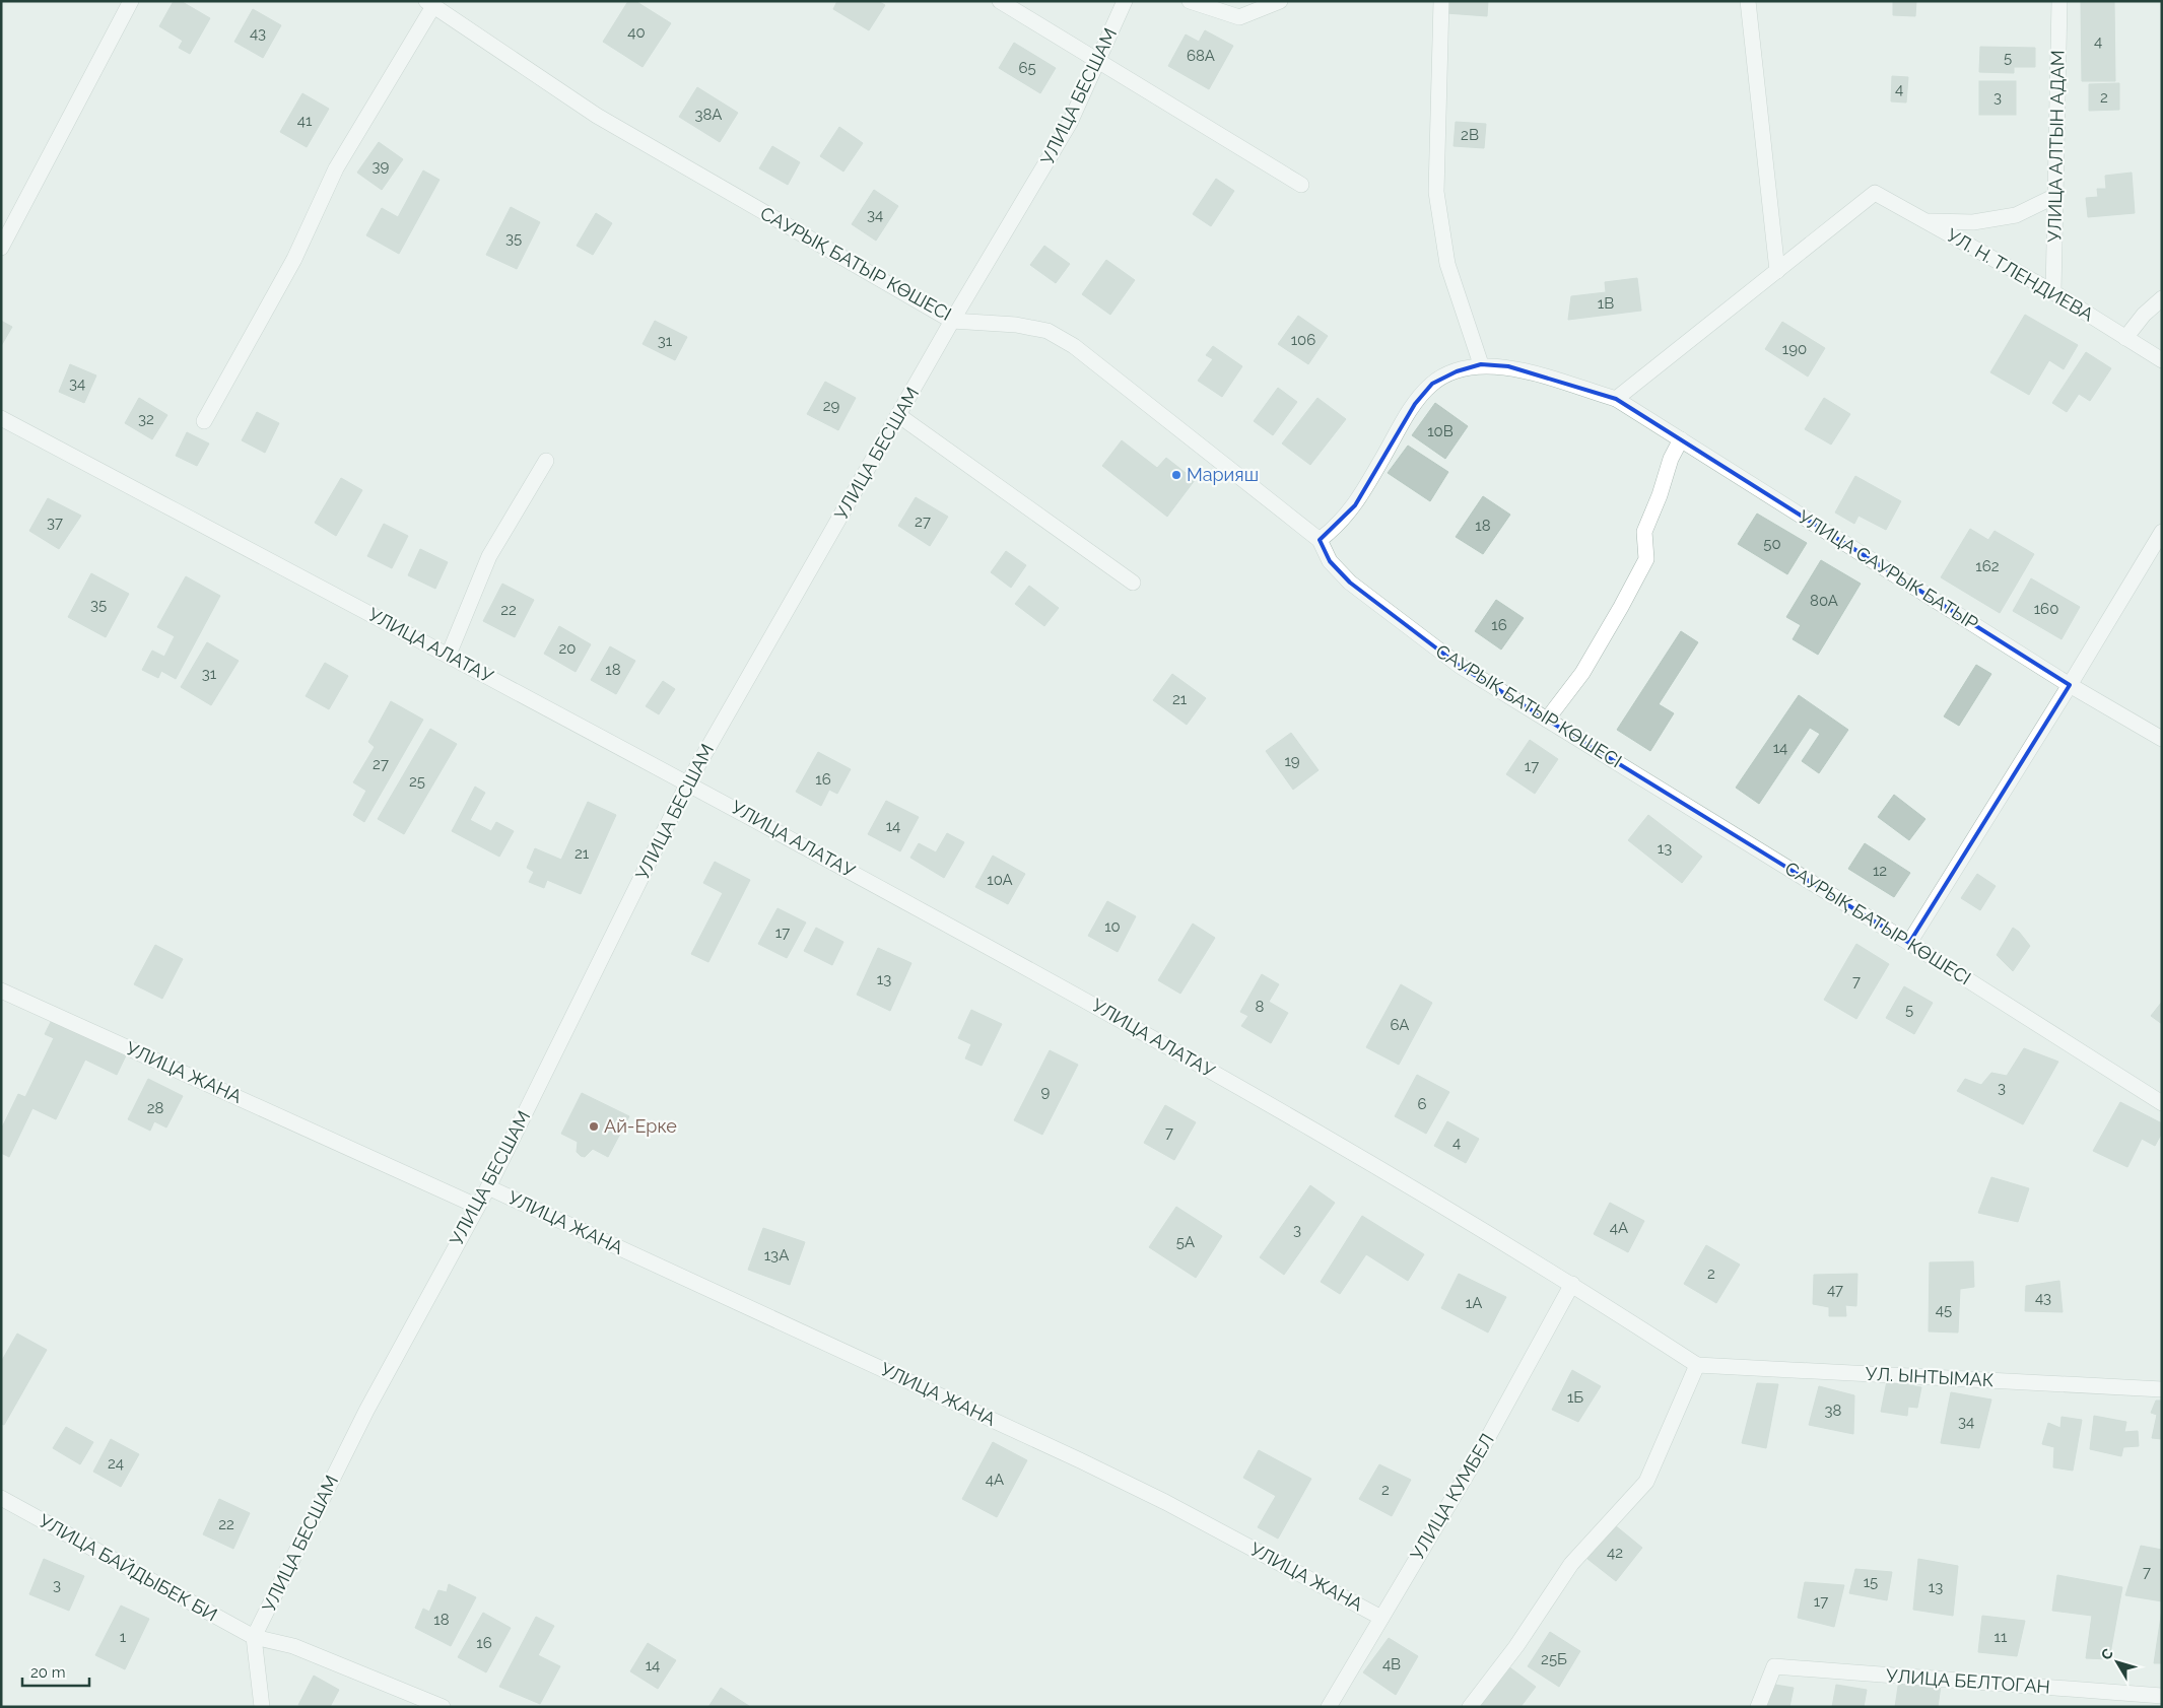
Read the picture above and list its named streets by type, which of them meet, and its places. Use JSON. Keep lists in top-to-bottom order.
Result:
{
  "streets": {
    "street": [
      "УЛИЦА БЕСШАМ",
      "УЛИЦА АЛТЫН АДАМ",
      "САУРЫҚ БАТЫР КӨШЕСІ",
      "УЛ. Н. ТЛЕНДИЕВА",
      "УЛИЦА САУРЫК БАТЫР",
      "УЛИЦА АЛАТАУ",
      "УЛИЦА ЖАНА",
      "УЛ. ЫНТЫМАК",
      "УЛИЦА КУМБЕЛ",
      "УЛИЦА БАЙДЫБЕК БИ",
      "УЛИЦА БЕЛТОГАН"
    ]
  },
  "crossings": [
    ["УЛИЦА БЕСШАМ", "САУРЫҚ БАТЫР КӨШЕСІ"],
    ["УЛИЦА БЕСШАМ", "УЛИЦА АЛАТАУ"],
    ["УЛИЦА БЕСШАМ", "УЛИЦА ЖАНА"],
    ["УЛИЦА БЕСШАМ", "УЛИЦА БАЙДЫБЕК БИ"],
    ["УЛИЦА АЛТЫН АДАМ", "УЛ. Н. ТЛЕНДИЕВА"],
    ["САУРЫҚ БАТЫР КӨШЕСІ", "УЛИЦА САУРЫК БАТЫР"],
    ["УЛИЦА АЛАТАУ", "УЛ. ЫНТЫМАК"],
    ["УЛИЦА АЛАТАУ", "УЛИЦА КУМБЕЛ"],
    ["УЛИЦА ЖАНА", "УЛИЦА КУМБЕЛ"]
  ],
  "places": ["Марияш", "Ай-Ерке"],
  "house_numbers": [
    "40",
    "43",
    "4",
    "68А",
    "5",
    "65",
    "4",
    "3",
    "2",
    "38А",
    "41",
    "2В",
    "39",
    "34",
    "35",
    "1В",
    "106",
    "31",
    "190",
    "34",
    "29",
    "32",
    "10В",
    "27",
    "37",
    "18",
    "50",
    "162",
    "80А",
    "35",
    "160",
    "22",
    "16",
    "20",
    "18",
    "31",
    "21",
    "14",
    "19",
    "27",
    "17",
    "16",
    "25",
    "14",
    "13",
    "21",
    "12",
    "10А",
    "10",
    "17",
    "13",
    "7",
    "8",
    "5",
    "6А",
    "3",
    "9",
    "6",
    "28",
    "7",
    "4",
    "4А",
    "3",
    "5А",
    "13А",
    "2",
    "47",
    "43",
    "1А",
    "45",
    "1Б",
    "38",
    "34",
    "24",
    "4А",
    "2",
    "22",
    "42",
    "7",
    "15",
    "3",
    "13",
    "17",
    "18",
    "1",
    "11",
    "16",
    "25Б",
    "4В",
    "14"
  ],
  "scale_bar": "20 m",
  "north": "top left"
}
